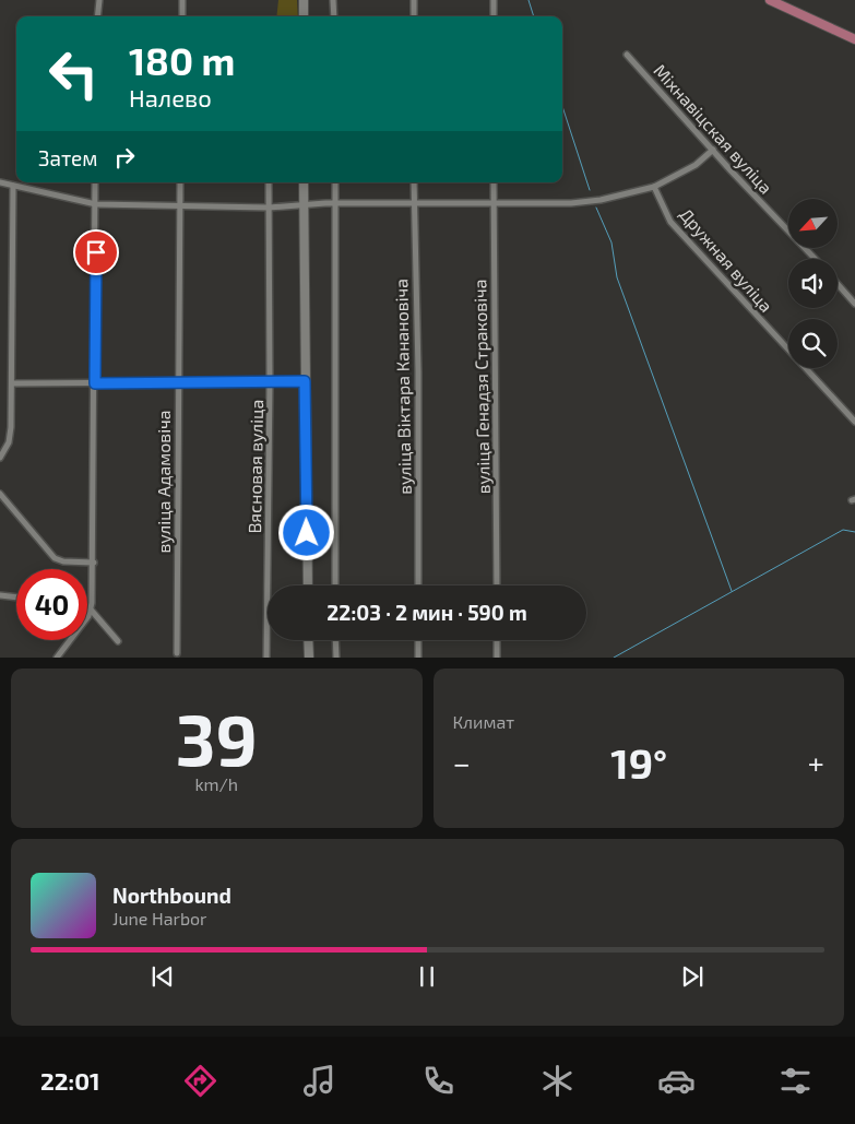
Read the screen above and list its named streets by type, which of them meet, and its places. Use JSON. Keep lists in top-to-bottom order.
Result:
{
  "streets": {
    "street": [
      "Міхнавіцская вуліца",
      "Дружная вуліца",
      "вуліца Віктара Канановіча",
      "вуліца Генадзя Страковіча",
      "Вясновая вуліца",
      "вуліца Адамовіча"
    ]
  },
  "north": "bottom left",
  "page": {
    "turn": ["180 m", "Налево"],
    "then": "Затем",
    "limit": "40",
    "trip": "22:03 · 2 мин · 590 m",
    "tile": [
      ["39", "km/h"],
      "Климат"
    ],
    "heat": ["−", "19°", "+"],
    "song": ["Northbound", "June Harbor"],
    "tabs": "22:01"
  }
}
